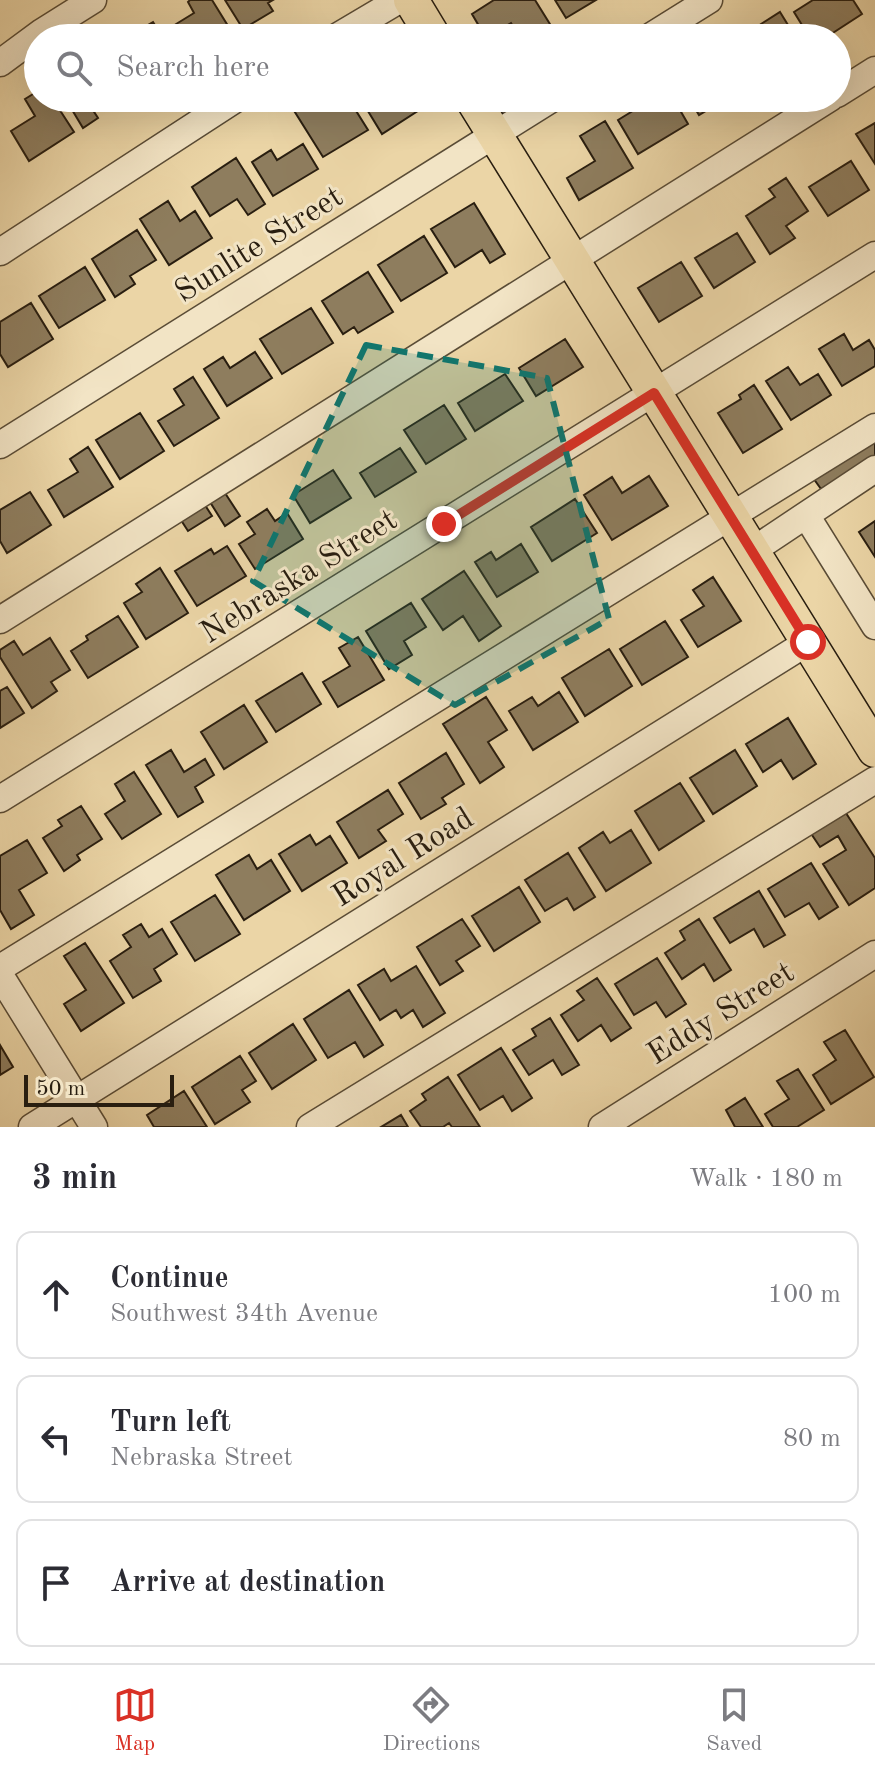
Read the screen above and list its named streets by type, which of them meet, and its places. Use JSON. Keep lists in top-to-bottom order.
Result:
{
  "streets": {
    "street": [
      "Sunlite Street",
      "Nebraska Street",
      "Royal Road",
      "Eddy Street"
    ]
  },
  "scale_bar": "50 m",
  "page": {
    "search": "Search here",
    "scale": "50 m",
    "heading": ["3 min", "Walk · 180 m"],
    "list": [
      ["Continue", "Southwest 34th Avenue", "100 m"],
      ["Turn left", "Nebraska Street", "80 m"],
      "Arrive at destination"
    ],
    "nav": ["Map", "Directions", "Saved"]
  }
}
